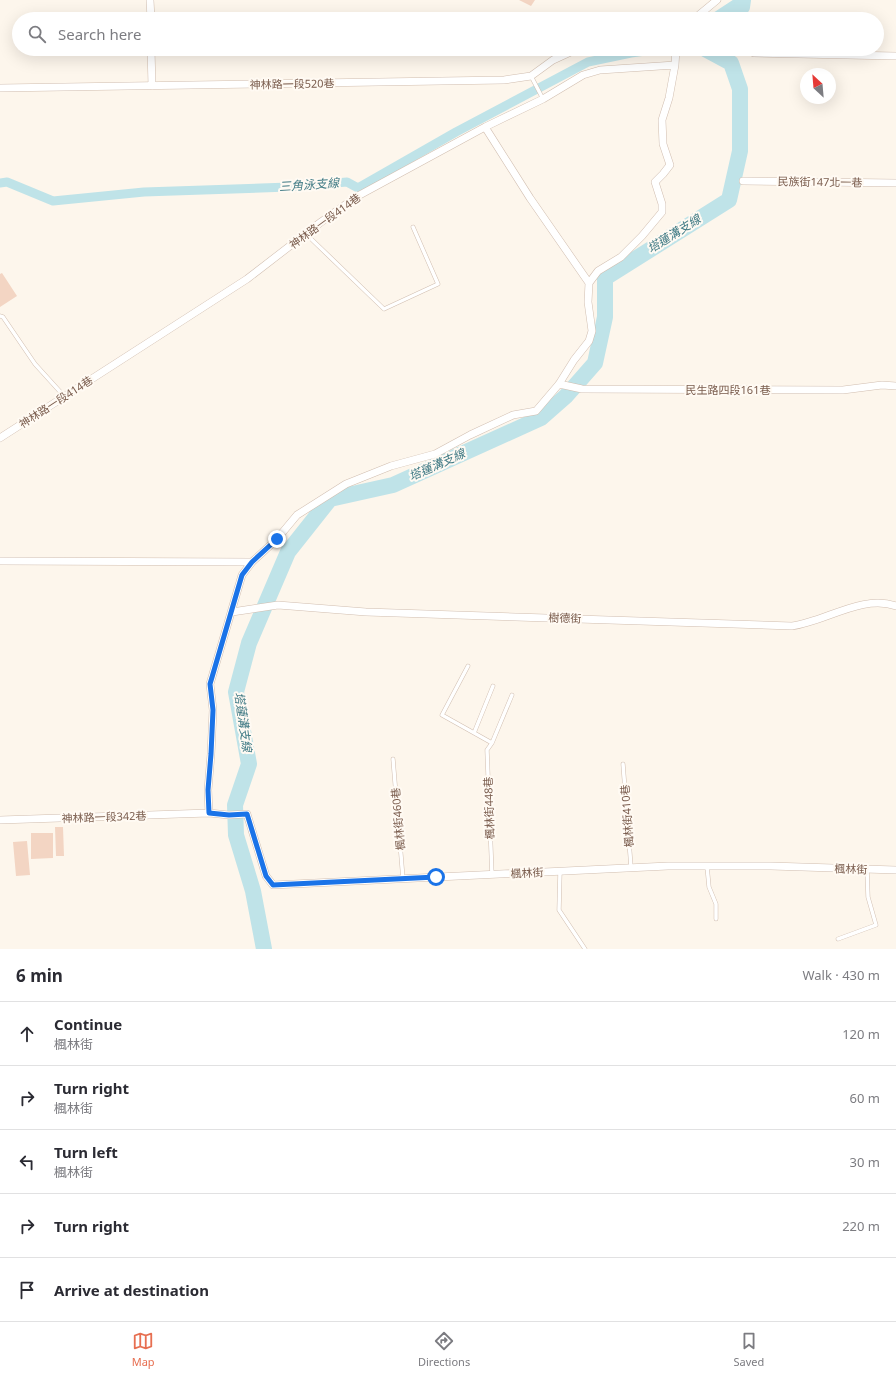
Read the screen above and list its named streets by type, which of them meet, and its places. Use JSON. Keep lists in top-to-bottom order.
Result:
{
  "streets": {
    "street": [
      "神林路一段520巷",
      "民族街147北一巷",
      "神林路一段414巷",
      "民生路四段161巷",
      "樹德街",
      "神林路一段342巷",
      "楓林街"
    ],
    "lane": ["楓林街448巷", "楓林街410巷", "楓林街460巷"]
  },
  "crossings": [
    ["楓林街448巷", "楓林街"],
    ["楓林街410巷", "楓林街"],
    ["神林路一段342巷", "楓林街"],
    ["楓林街460巷", "楓林街"]
  ],
  "water": ["三角泳支線", "塔蓮溝支線"],
  "north": "top left",
  "page": {
    "search": "Search here",
    "heading": ["6 min", "Walk · 430 m"],
    "list": [
      ["Continue", "楓林街", "120 m"],
      ["Turn right", "楓林街", "60 m"],
      ["Turn left", "楓林街", "30 m"],
      ["Turn right", "220 m"],
      "Arrive at destination"
    ],
    "nav": ["Map", "Directions", "Saved"]
  }
}
